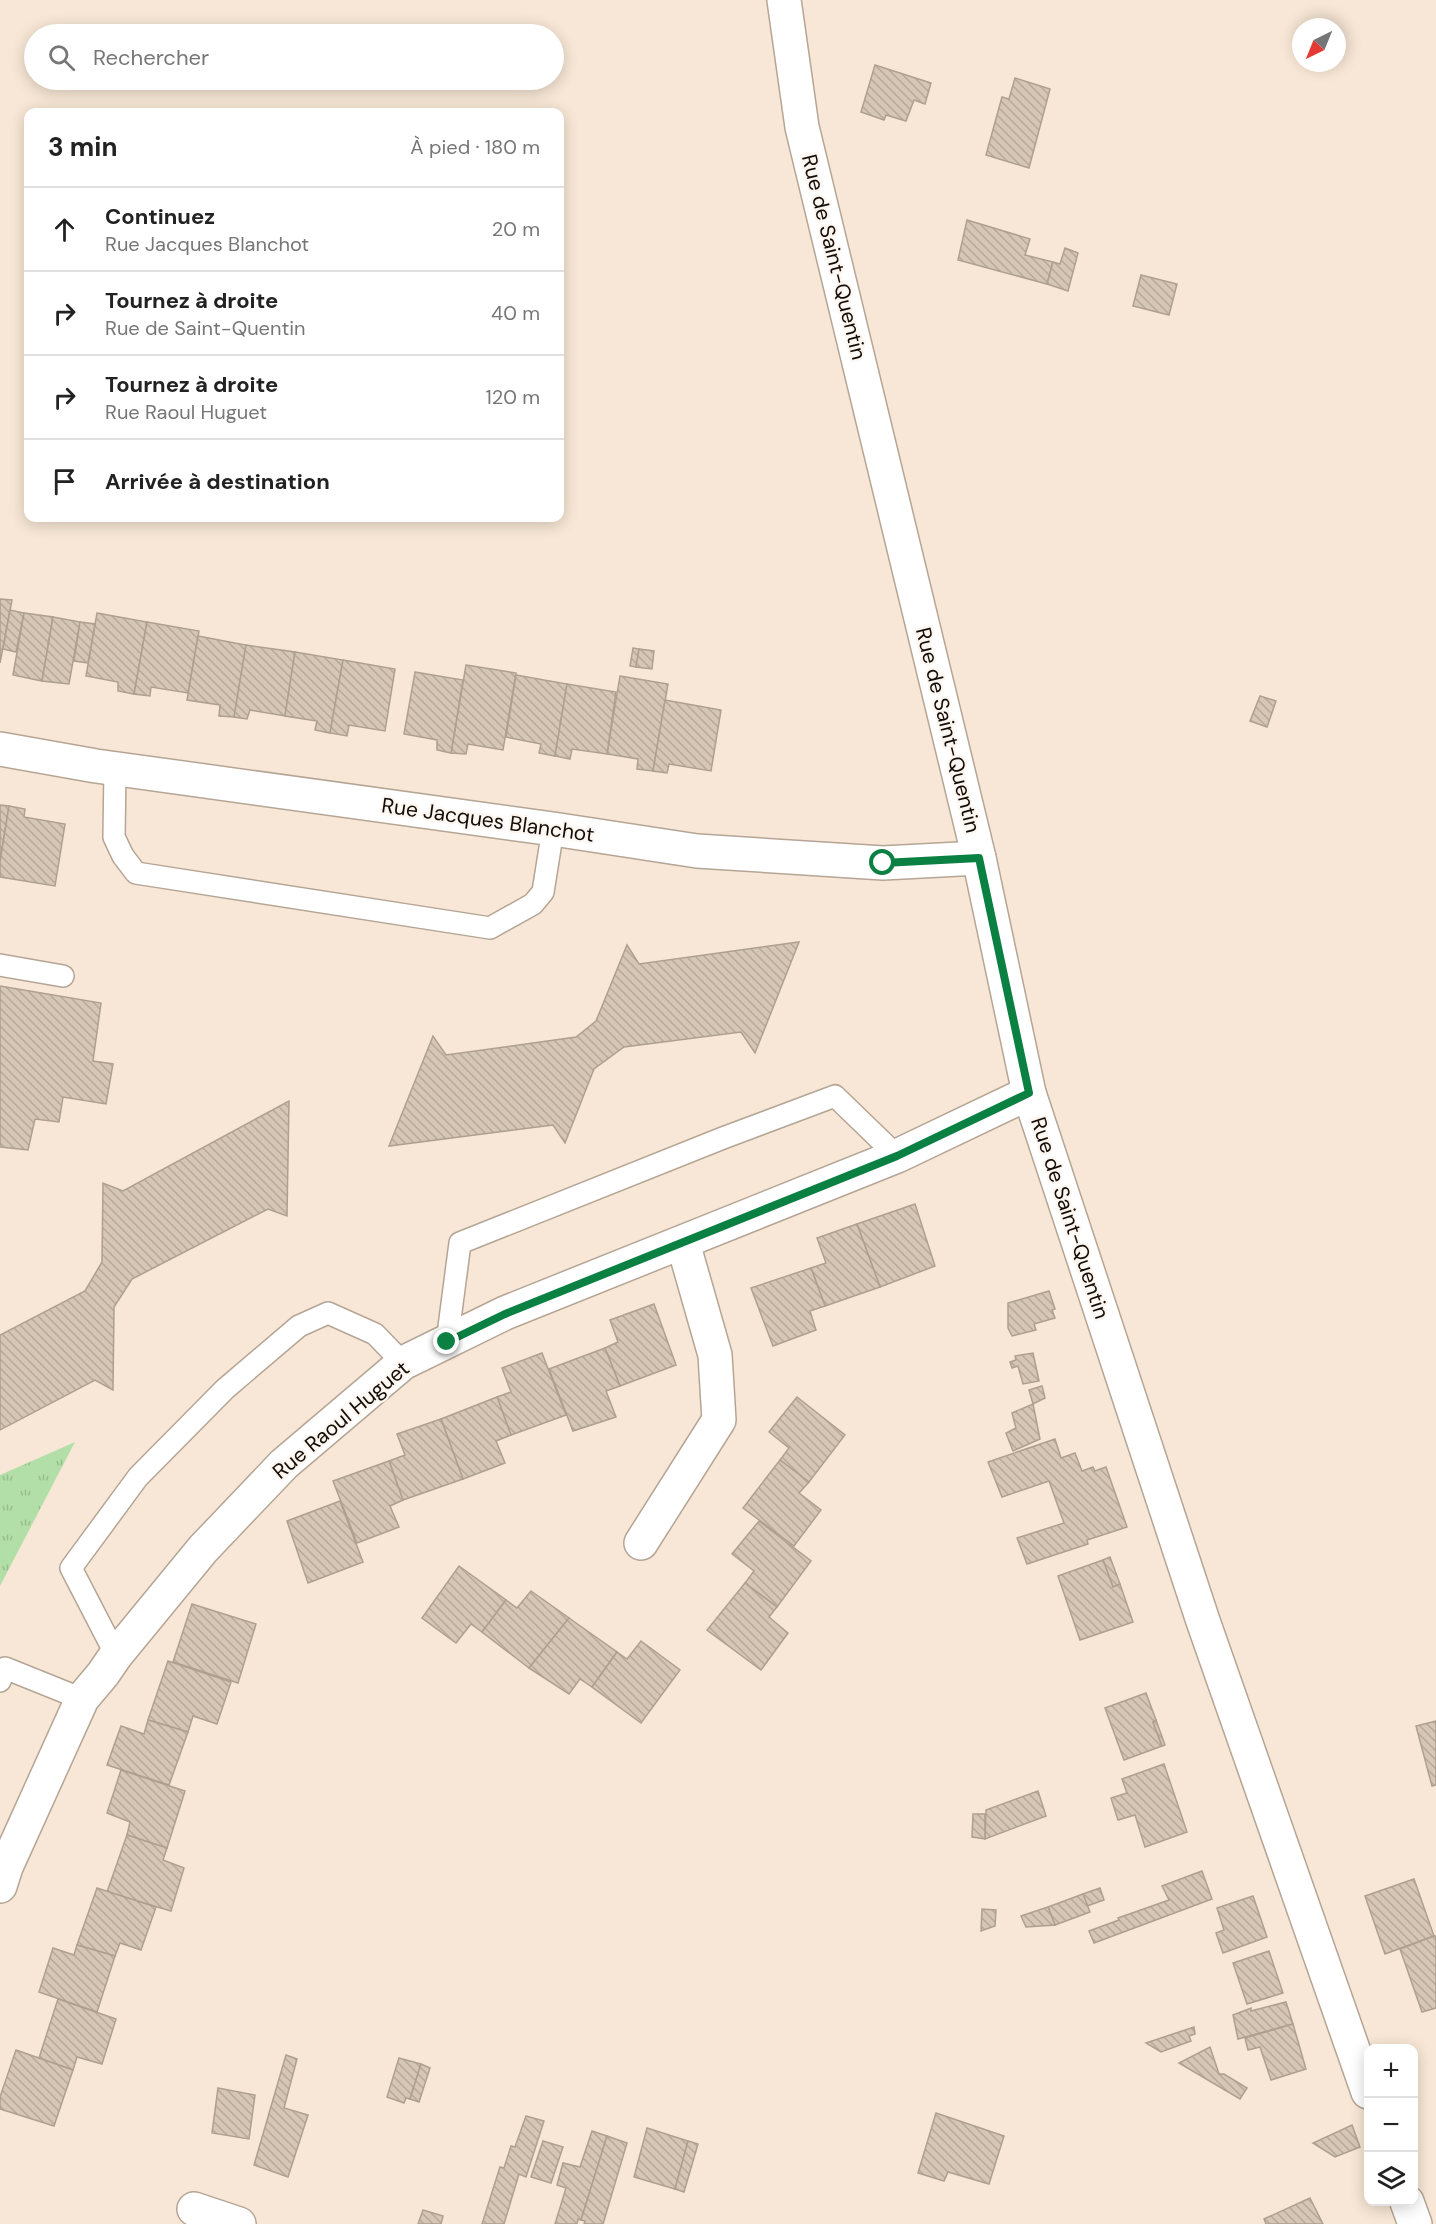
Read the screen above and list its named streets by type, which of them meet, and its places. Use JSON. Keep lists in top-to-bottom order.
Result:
{
  "streets": {
    "street": ["Rue de Saint-Quentin", "Rue Jacques Blanchot", "Rue Raoul Huguet"]
  },
  "crossings": [
    ["Rue de Saint-Quentin", "Rue Jacques Blanchot"],
    ["Rue de Saint-Quentin", "Rue Raoul Huguet"]
  ],
  "north": "bottom left",
  "page": {
    "search": "Rechercher",
    "heading": ["3 min", "À pied · 180 m"],
    "list": [
      ["Continuez", "Rue Jacques Blanchot", "20 m"],
      ["Tournez à droite", "Rue de Saint-Quentin", "40 m"],
      ["Tournez à droite", "Rue Raoul Huguet", "120 m"],
      "Arrivée à destination"
    ],
    "map_buttons": ["+", "−"]
  }
}
